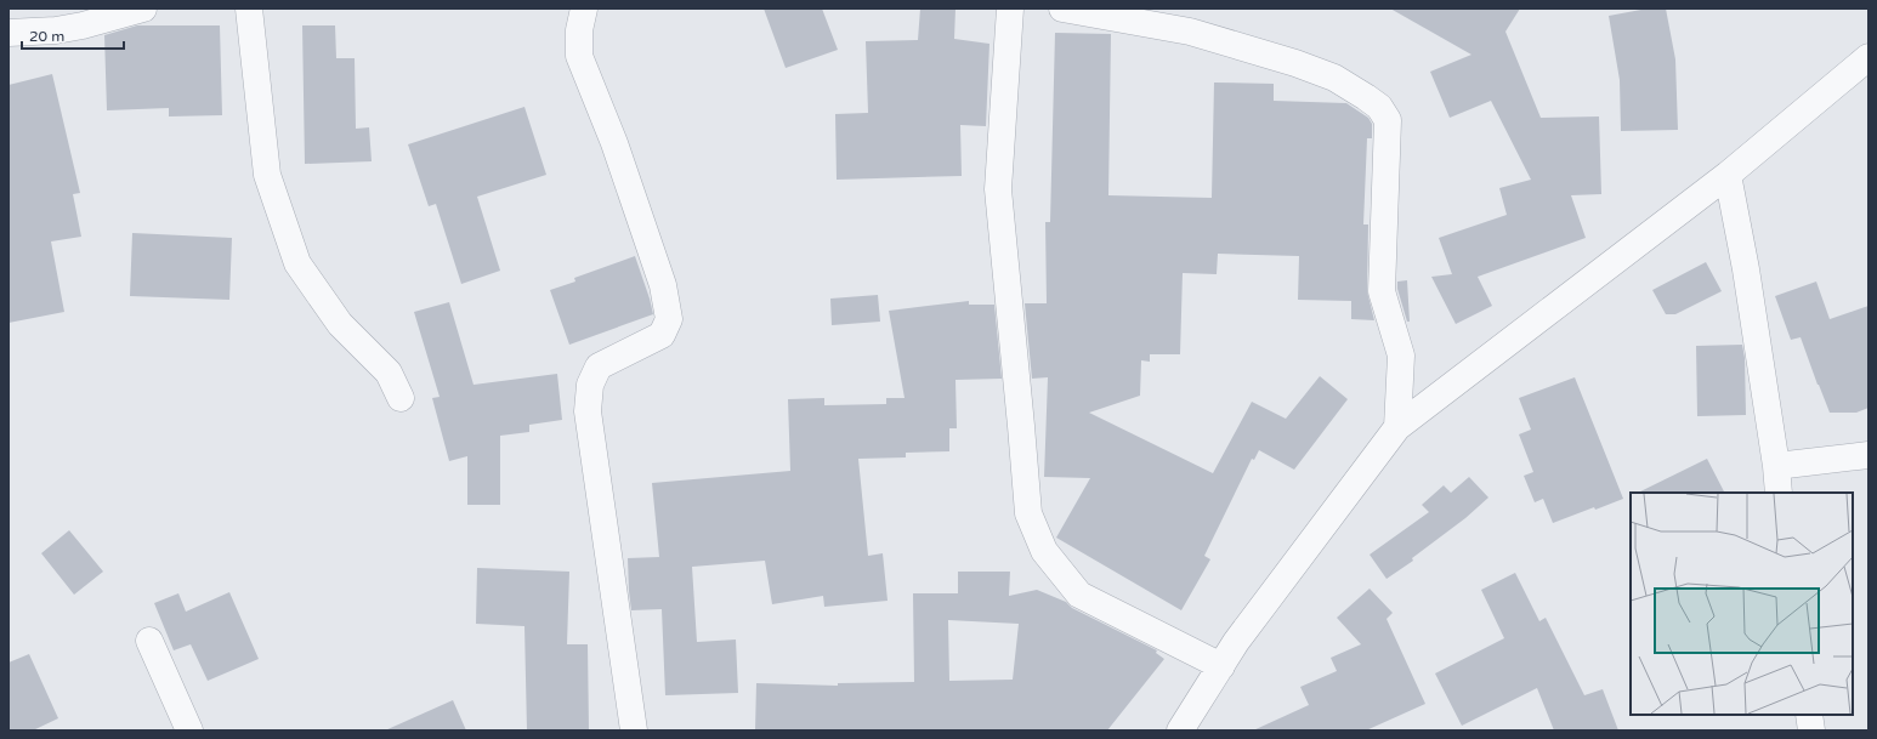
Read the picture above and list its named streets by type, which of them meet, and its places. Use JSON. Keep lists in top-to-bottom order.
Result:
{
  "scale_bar": "20 m"
}
